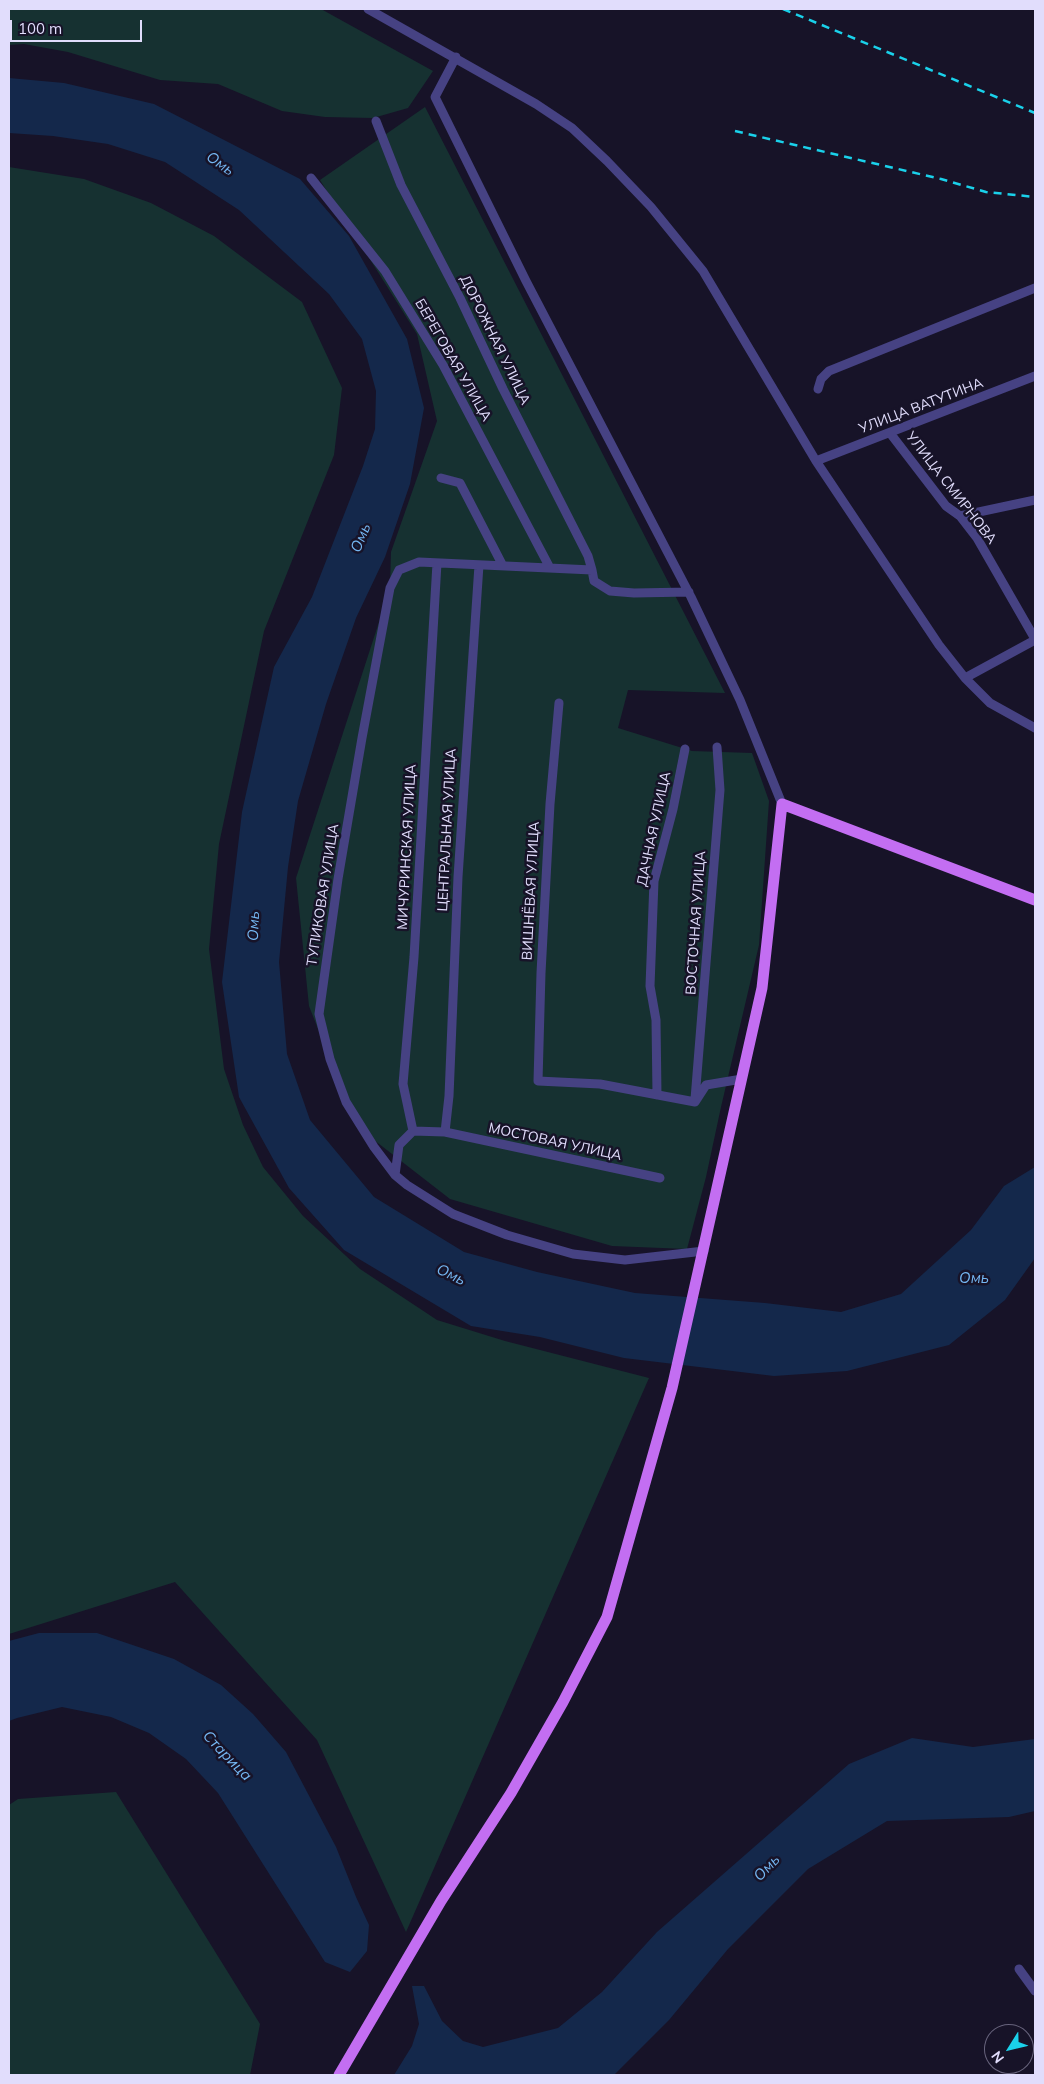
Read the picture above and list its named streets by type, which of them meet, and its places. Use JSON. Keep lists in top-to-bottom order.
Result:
{
  "streets": {
    "street": [
      "ДОРОЖНАЯ УЛИЦА",
      "БЕРЕГОВАЯ УЛИЦА",
      "УЛИЦА ВАТУТИНА",
      "УЛИЦА СМИРНОВА",
      "ДАЧНАЯ УЛИЦА",
      "ЦЕНТРАЛЬНАЯ УЛИЦА",
      "МИЧУРИНСКАЯ УЛИЦА",
      "ВИШНЁВАЯ УЛИЦА",
      "ТУПИКОВАЯ УЛИЦА",
      "ВОСТОЧНАЯ УЛИЦА",
      "МОСТОВАЯ УЛИЦА"
    ]
  },
  "crossings": [
    ["УЛИЦА ВАТУТИНА", "УЛИЦА СМИРНОВА"],
    ["ДАЧНАЯ УЛИЦА", "ВИШНЁВАЯ УЛИЦА"],
    ["ЦЕНТРАЛЬНАЯ УЛИЦА", "МОСТОВАЯ УЛИЦА"],
    ["МИЧУРИНСКАЯ УЛИЦА", "ТУПИКОВАЯ УЛИЦА"],
    ["МИЧУРИНСКАЯ УЛИЦА", "МОСТОВАЯ УЛИЦА"]
  ],
  "water": ["Омь", "Старица"],
  "scale_bar": "100 m",
  "north": "bottom left"
}
